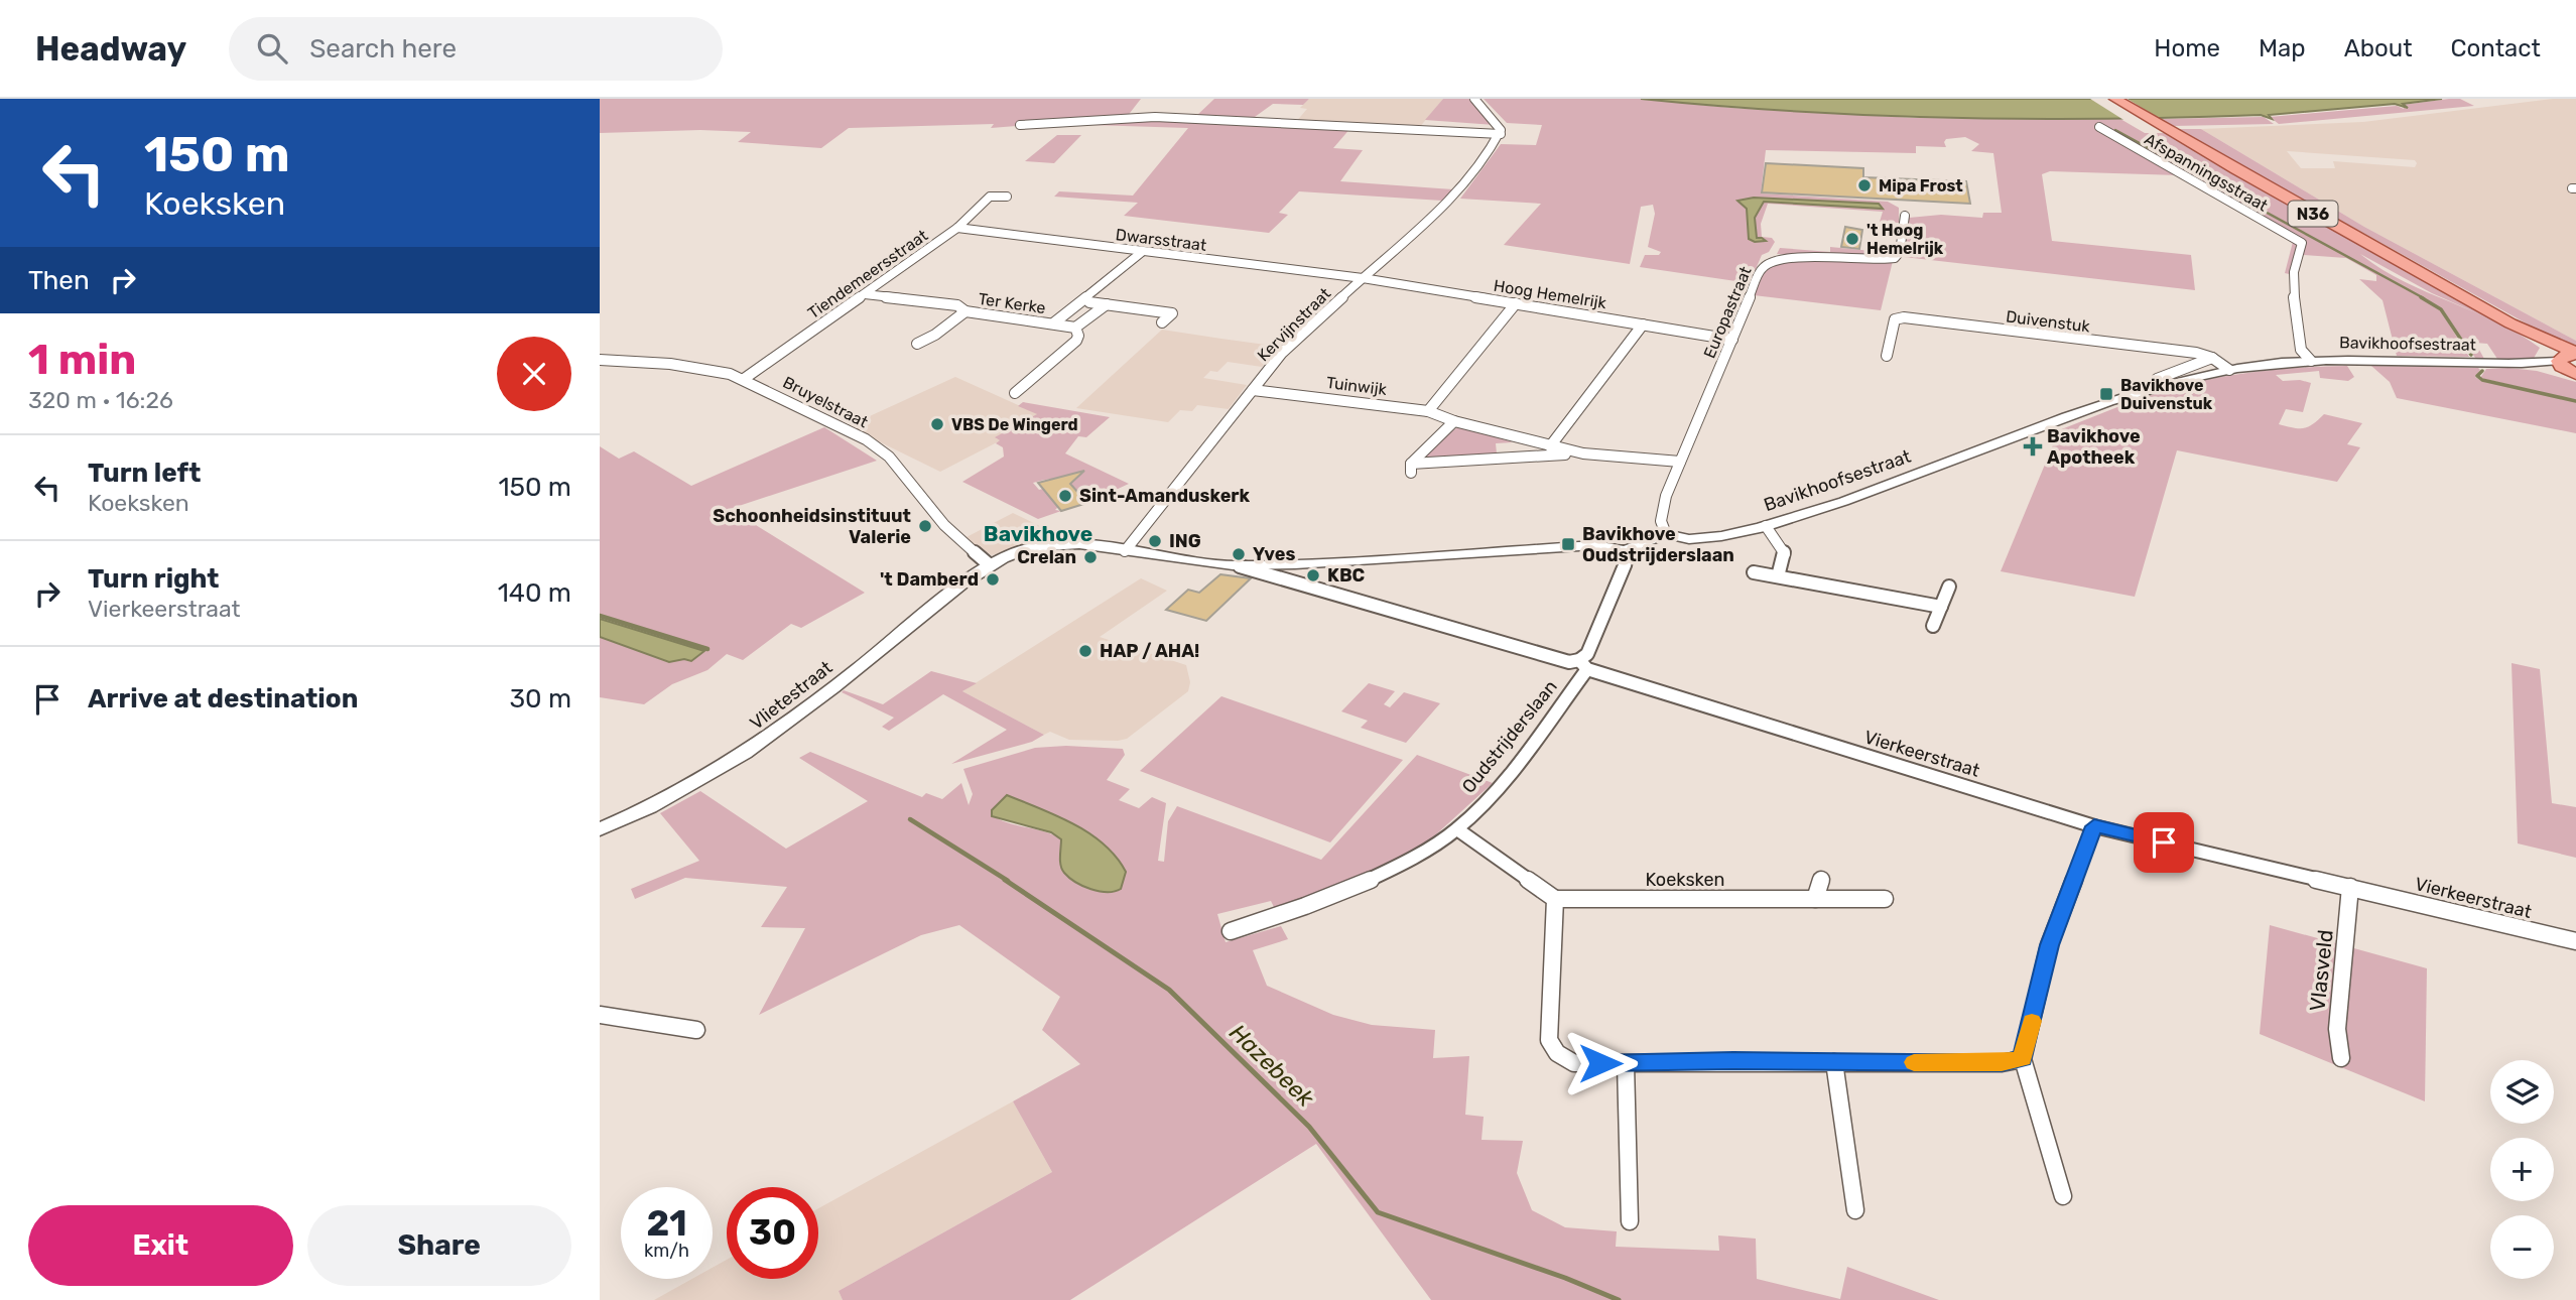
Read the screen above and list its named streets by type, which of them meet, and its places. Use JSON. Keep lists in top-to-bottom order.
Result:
{
  "streets": {
    "main road": ["N36"],
    "street": [
      "Afspanningsstraat",
      "Dwarsstraat",
      "Tiendemeersstraat",
      "Hoog Hemelrijk",
      "Ter Kerke",
      "Europastraat",
      "Duivenstuk",
      "Kervijnstraat",
      "Bavikhoofsestraat",
      "Tuinwijk",
      "Bruyelstraat",
      "Vlietestraat",
      "Oudstrijderslaan",
      "Vierkeerstraat",
      "Koeksken",
      "Vlasveld"
    ]
  },
  "crossings": [
    ["Afspanningsstraat", "Bavikhoofsestraat"],
    ["N36", "Bavikhoofsestraat"],
    ["Dwarsstraat", "Tiendemeersstraat"],
    ["Dwarsstraat", "Hoog Hemelrijk"],
    ["Dwarsstraat", "Ter Kerke"],
    ["Dwarsstraat", "Kervijnstraat"],
    ["Tiendemeersstraat", "Ter Kerke"],
    ["Tiendemeersstraat", "Bruyelstraat"],
    ["Hoog Hemelrijk", "Europastraat"],
    ["Hoog Hemelrijk", "Kervijnstraat"],
    ["Europastraat", "Bavikhoofsestraat"],
    ["Europastraat", "Tuinwijk"],
    ["Duivenstuk", "Bavikhoofsestraat"],
    ["Kervijnstraat", "Tuinwijk"],
    ["Kervijnstraat", "Vlietestraat"],
    ["Bavikhoofsestraat", "Oudstrijderslaan"],
    ["Bruyelstraat", "Vlietestraat"],
    ["Vlietestraat", "Vierkeerstraat"],
    ["Oudstrijderslaan", "Vierkeerstraat"],
    ["Vierkeerstraat", "Vlasveld"]
  ],
  "districts": ["Bavikhove"],
  "water": ["Hazebeek"],
  "places": {
    "other": [
      "Mipa Frost",
      "'t Hoog Hemelrijk",
      "VBS De Wingerd",
      "Sint-Amanduskerk",
      "Schoonheidsinstituut Valerie",
      "ING",
      "Yves",
      "Crelan",
      "KBC",
      "'t Damberd",
      "HAP / AHA!"
    ],
    "transit": ["Bavikhove Duivenstuk", "Bavikhove Oudstrijderslaan"],
    "health": ["Bavikhove Apotheek"]
  },
  "page": {
    "header": "Headway",
    "search": "Search here",
    "nav": [
      "Home",
      "Map",
      "About",
      "Contact"
    ],
    "turn": ["150 m", "Koeksken"],
    "then": "Then",
    "heading": ["1 min", "320 m · 16:26"],
    "list": [
      {
        "name": "Turn left",
        "note": "Koeksken",
        "value": "150 m"
      },
      {
        "name": "Turn right",
        "note": "Vierkeerstraat",
        "value": "140 m"
      },
      {
        "name": "Arrive at destination",
        "value": "30 m"
      }
    ],
    "map_buttons": ["+", "−"],
    "speed": "21 km/h",
    "limit": "30",
    "buttons": ["Exit", "Share"]
  }
}
